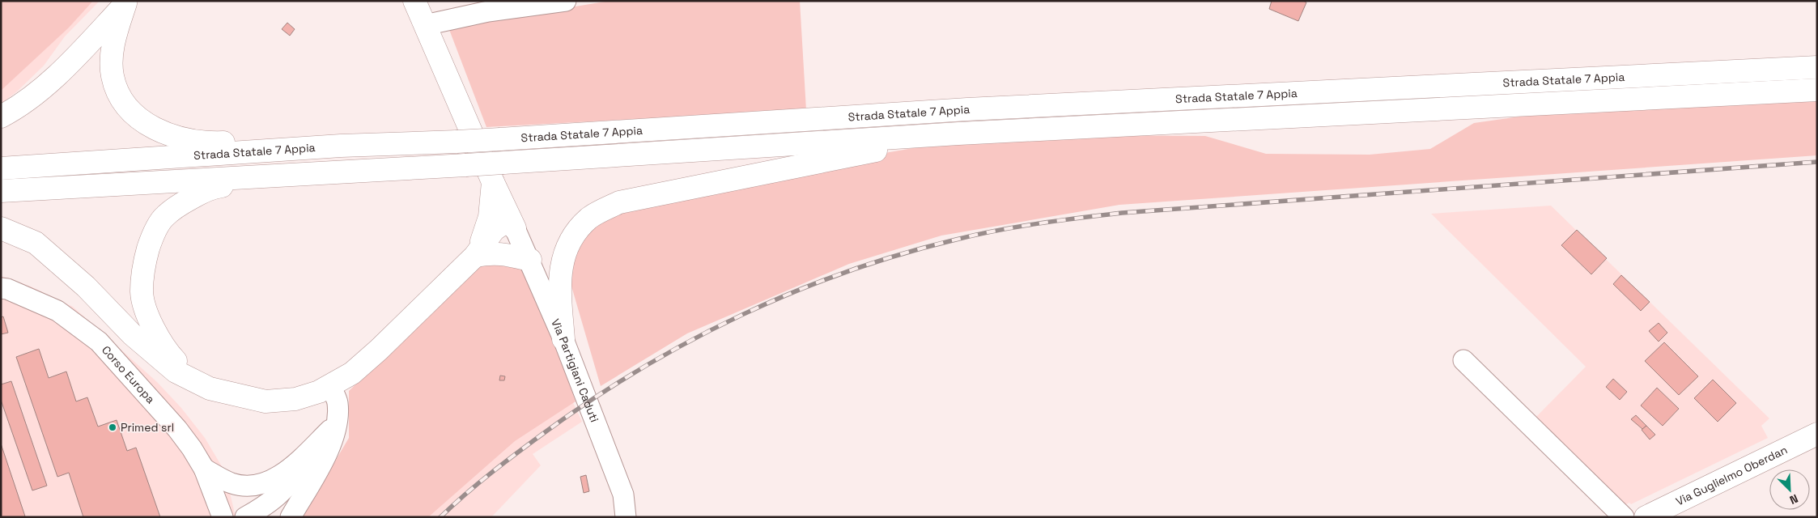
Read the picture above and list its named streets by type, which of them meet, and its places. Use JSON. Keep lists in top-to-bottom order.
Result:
{
  "streets": {
    "main road": ["Strada Statale 7 Appia", "Via Guglielmo Oberdan"],
    "street": ["Via Partigiani Caduti", "Corso Europa"]
  },
  "places": ["Primed srl"],
  "north": "bottom right"
}
